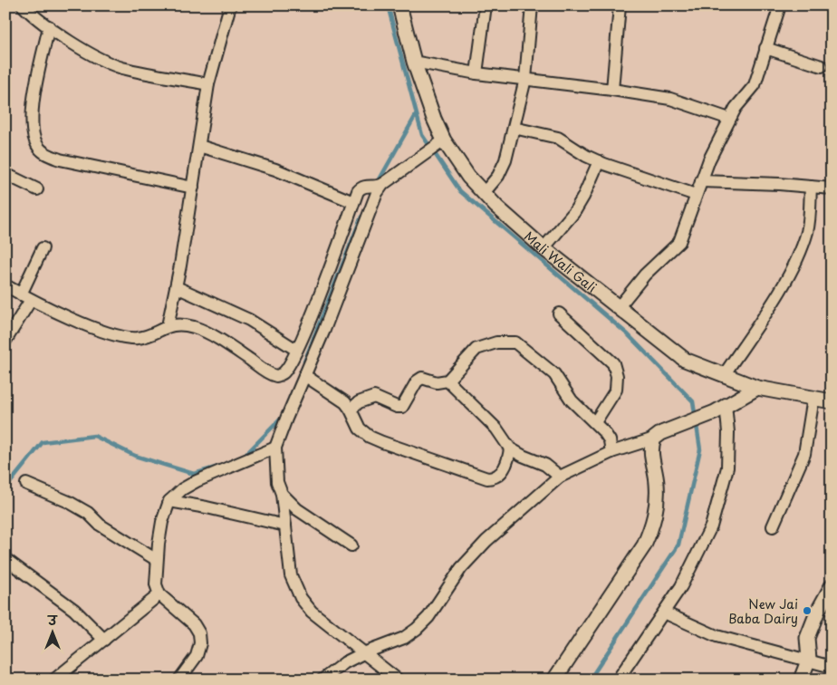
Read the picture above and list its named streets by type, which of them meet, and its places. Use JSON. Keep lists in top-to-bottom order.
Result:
{
  "streets": {
    "street": ["Mali Wali Gali"]
  },
  "places": ["New Jai Baba Dairy"],
  "north": "top"
}
